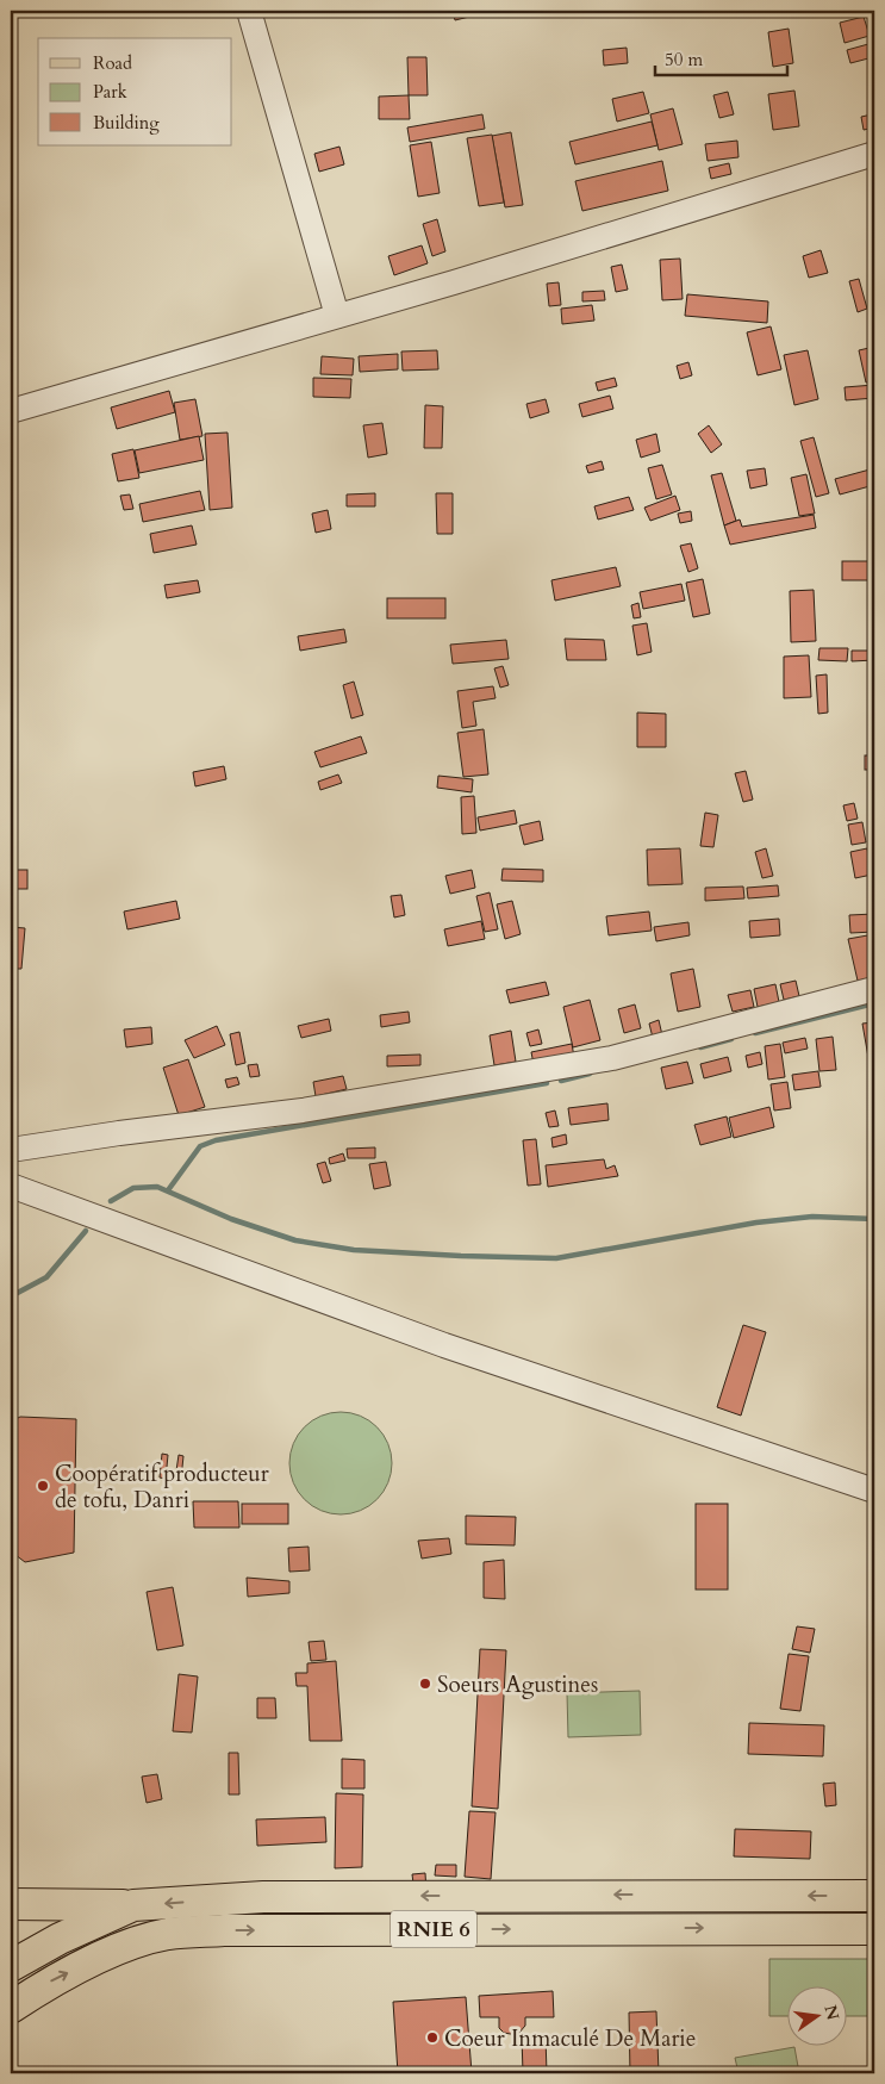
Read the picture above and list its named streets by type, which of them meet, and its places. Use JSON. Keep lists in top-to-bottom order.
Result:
{
  "streets": {
    "main road": ["RNIE 6"]
  },
  "places": ["Coopératif producteur de tofu, Danri", "Soeurs Agustines", "Coeur Inmaculé De Marie"],
  "legend": ["Road", "Park", "Building"],
  "scale_bar": "50 m",
  "north": "right"
}
